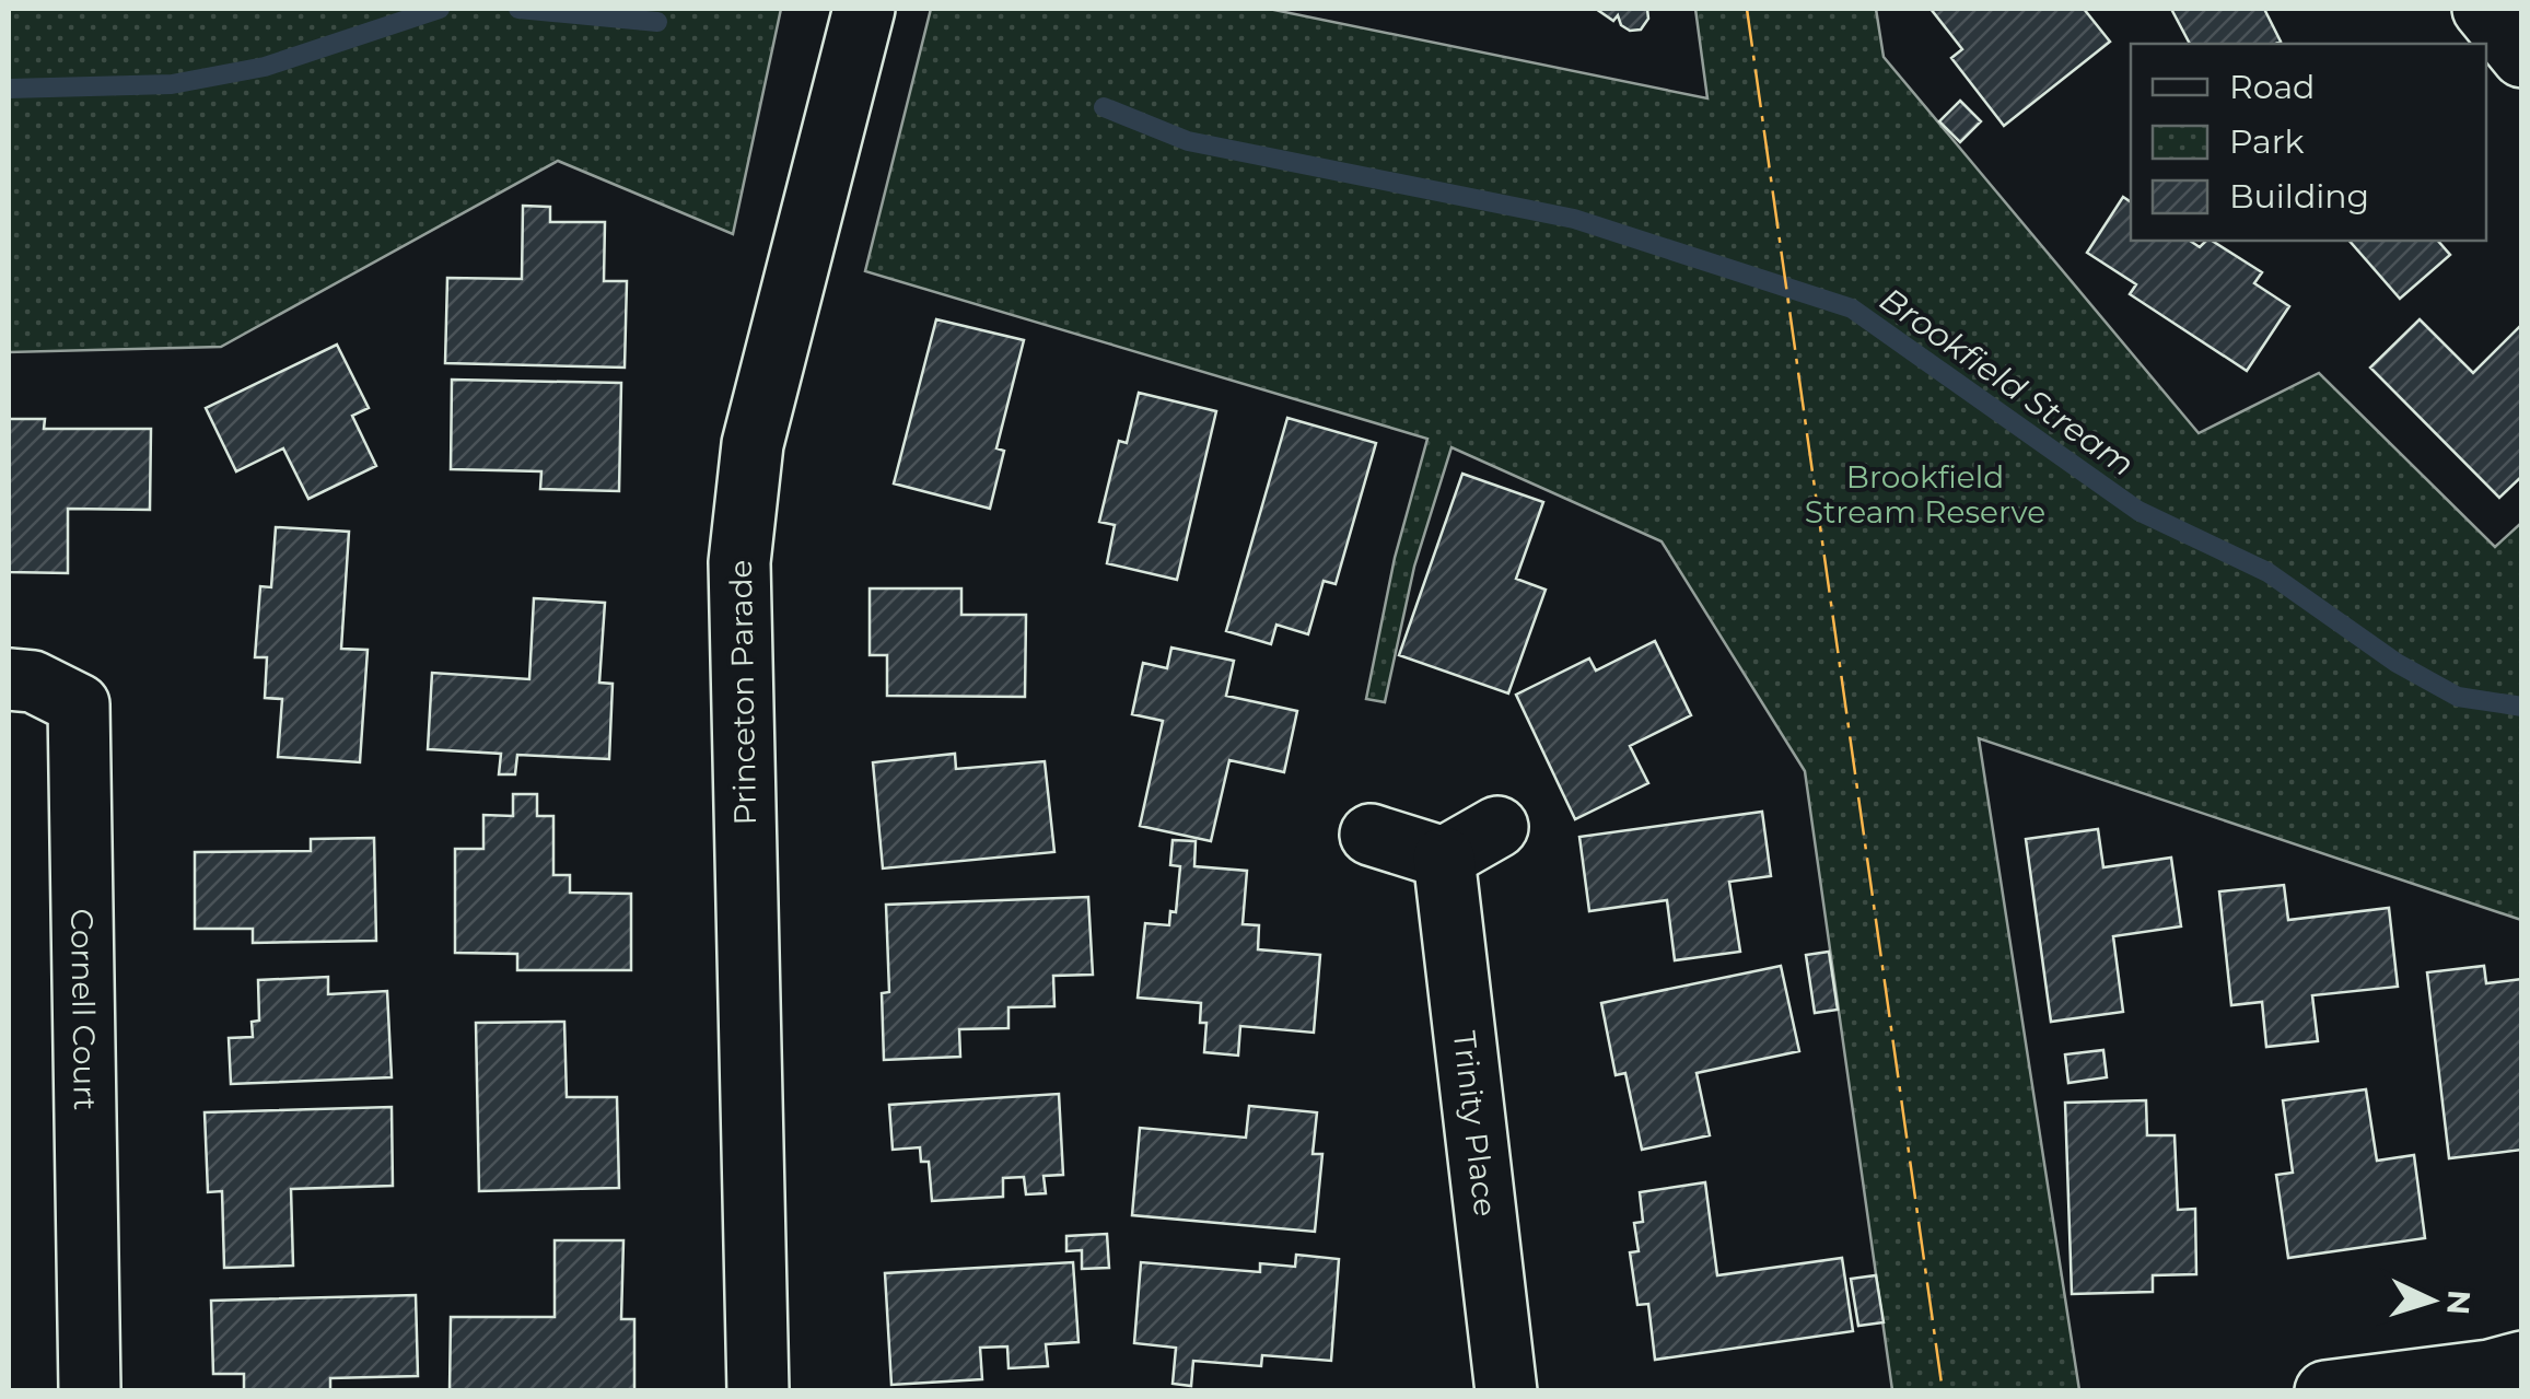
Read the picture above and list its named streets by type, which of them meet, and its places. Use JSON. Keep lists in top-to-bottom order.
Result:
{
  "streets": {
    "street": ["Princeton Parade", "Cornell Court", "Trinity Place"]
  },
  "water": ["Brookfield Stream"],
  "parks": ["Brookfield Stream Reserve"],
  "legend": ["Road", "Park", "Building"],
  "north": "right"
}
